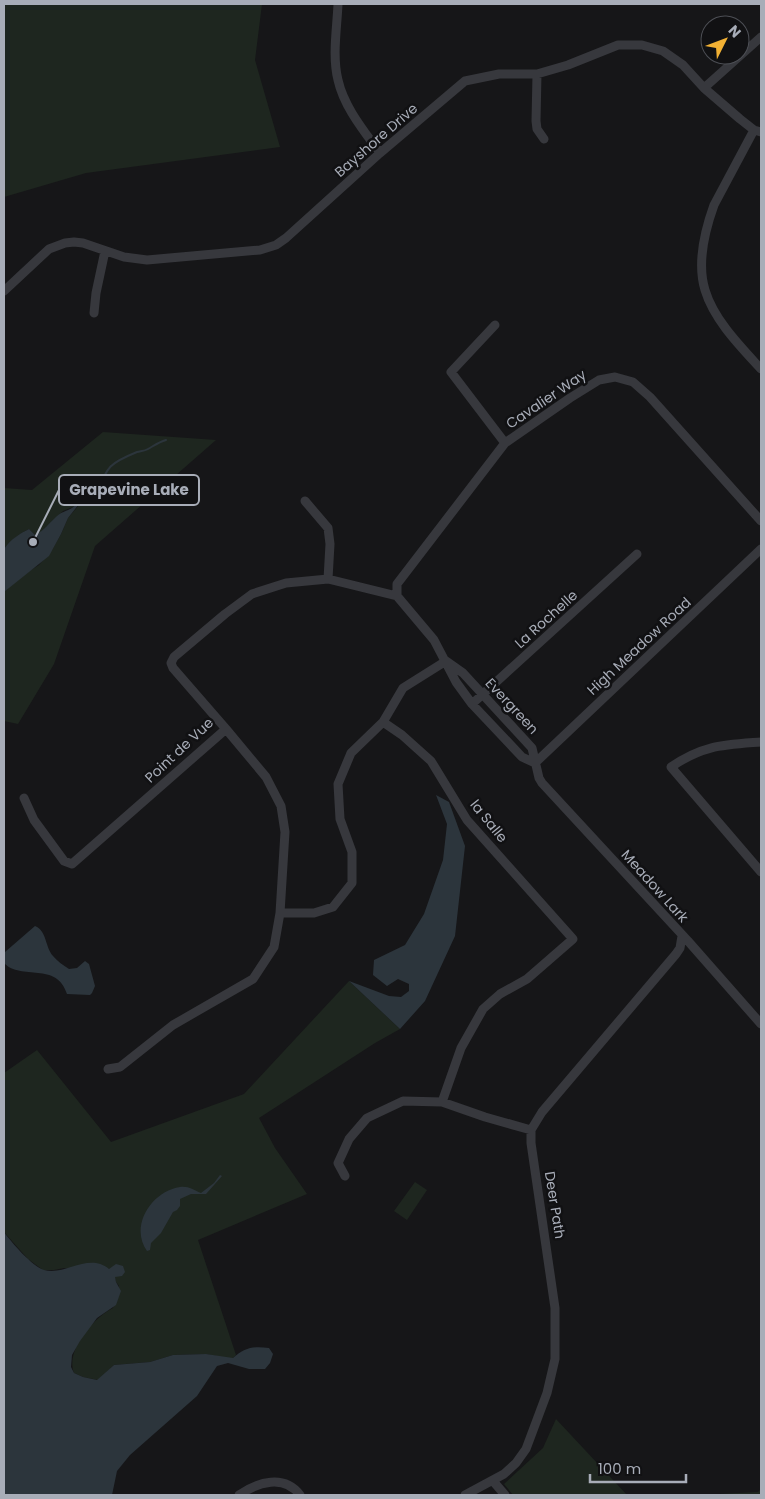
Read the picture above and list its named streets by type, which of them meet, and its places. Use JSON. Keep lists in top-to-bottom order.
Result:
{
  "streets": {
    "street": [
      "Bayshore Drive",
      "Cavalier Way",
      "La Rochelle",
      "High Meadow Road",
      "Evergreen",
      "Point de Vue",
      "la Salle",
      "Meadow Lark",
      "Deer Path"
    ]
  },
  "crossings": [
    ["Cavalier Way", "Evergreen"],
    ["Cavalier Way", "Point de Vue"],
    ["La Rochelle", "Evergreen"],
    ["High Meadow Road", "Evergreen"],
    ["High Meadow Road", "Meadow Lark"],
    ["Evergreen", "Point de Vue"],
    ["Evergreen", "Meadow Lark"]
  ],
  "places": ["Grapevine Lake"],
  "scale_bar": "100 m",
  "north": "top right"
}
